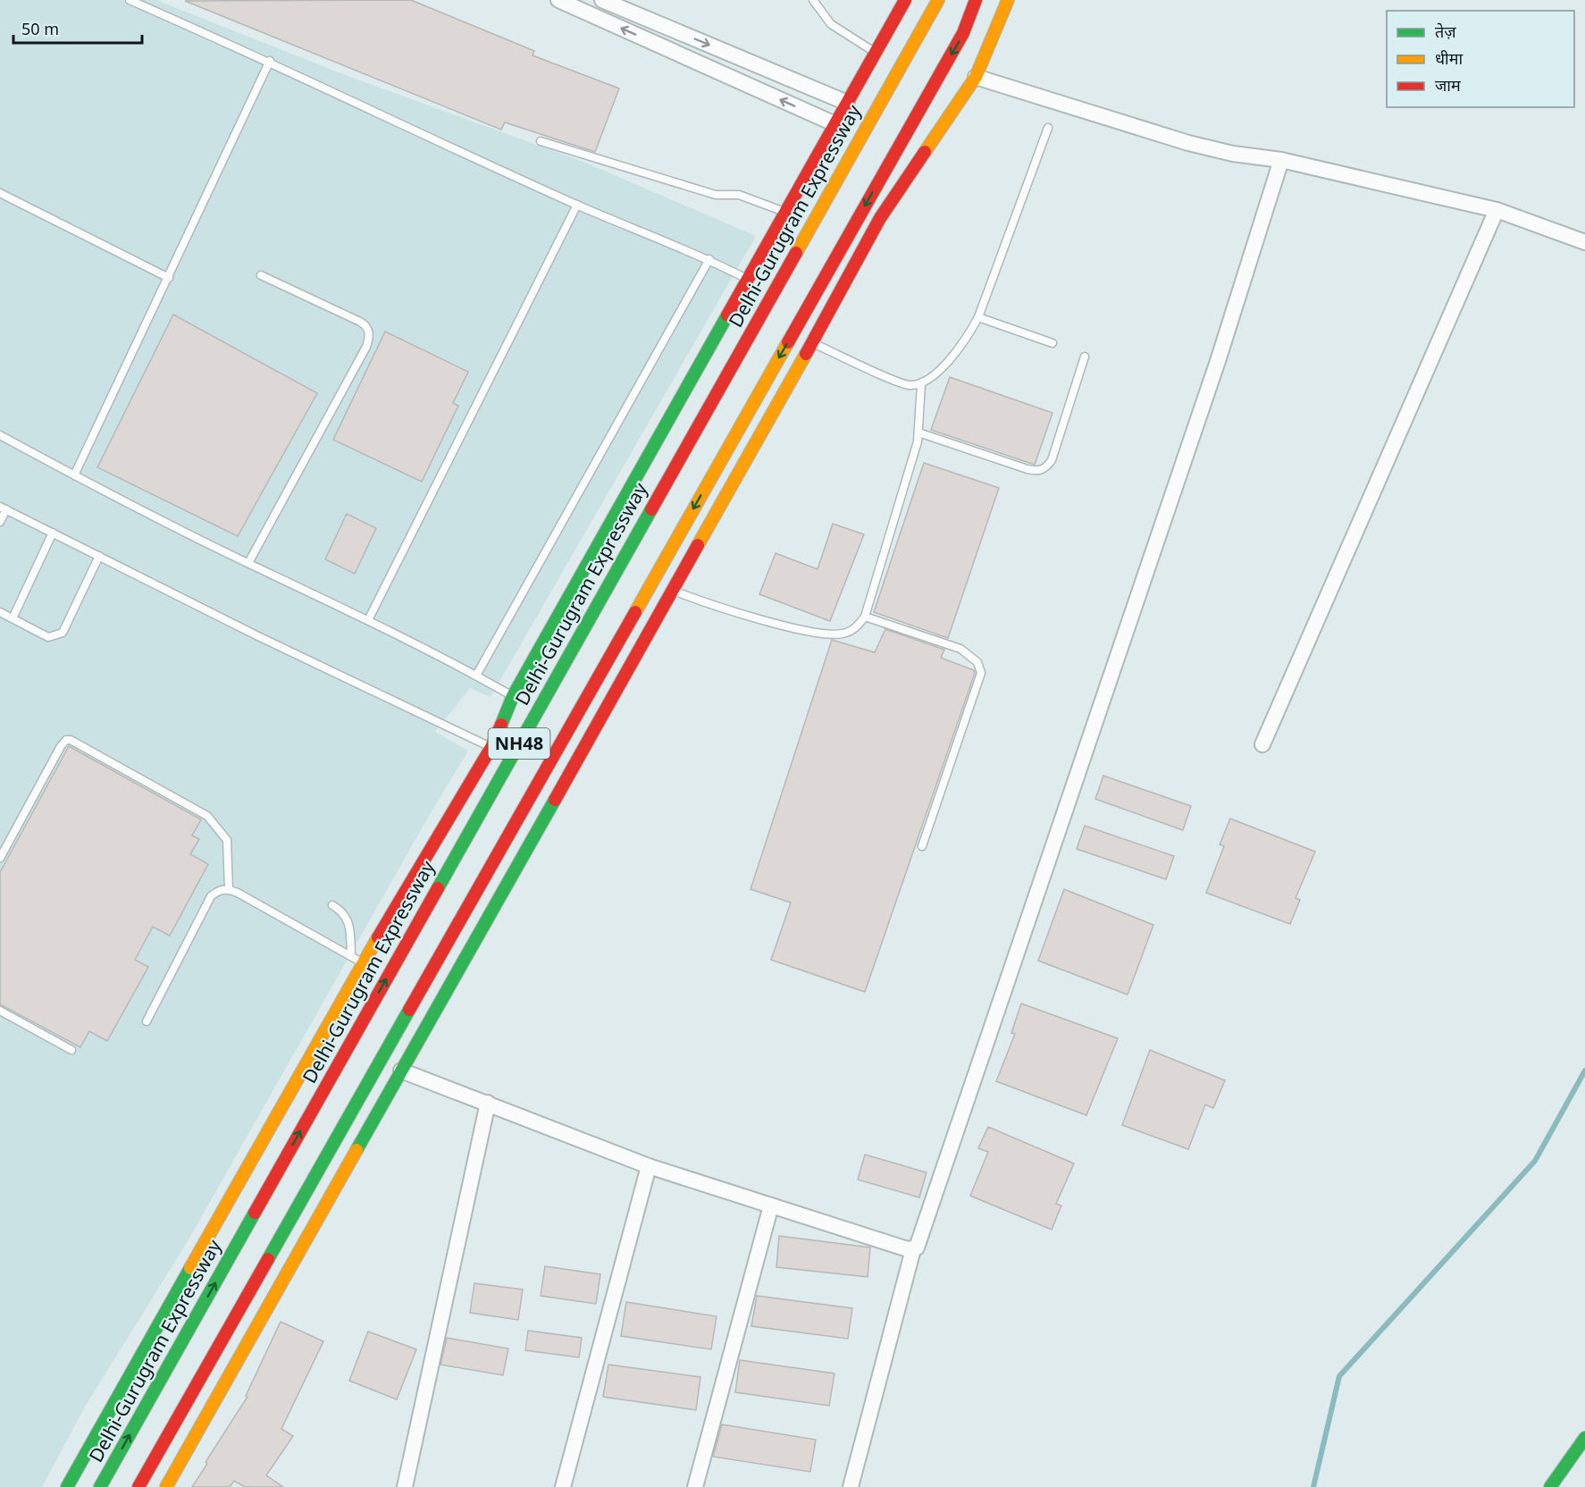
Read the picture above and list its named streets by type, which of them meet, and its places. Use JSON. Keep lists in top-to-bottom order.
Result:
{
  "streets": {
    "main road": ["Delhi-Gurugram Expressway", "NH48"]
  },
  "legend": ["तेज़", "धीमा", "जाम"],
  "scale_bar": "50 m"
}
